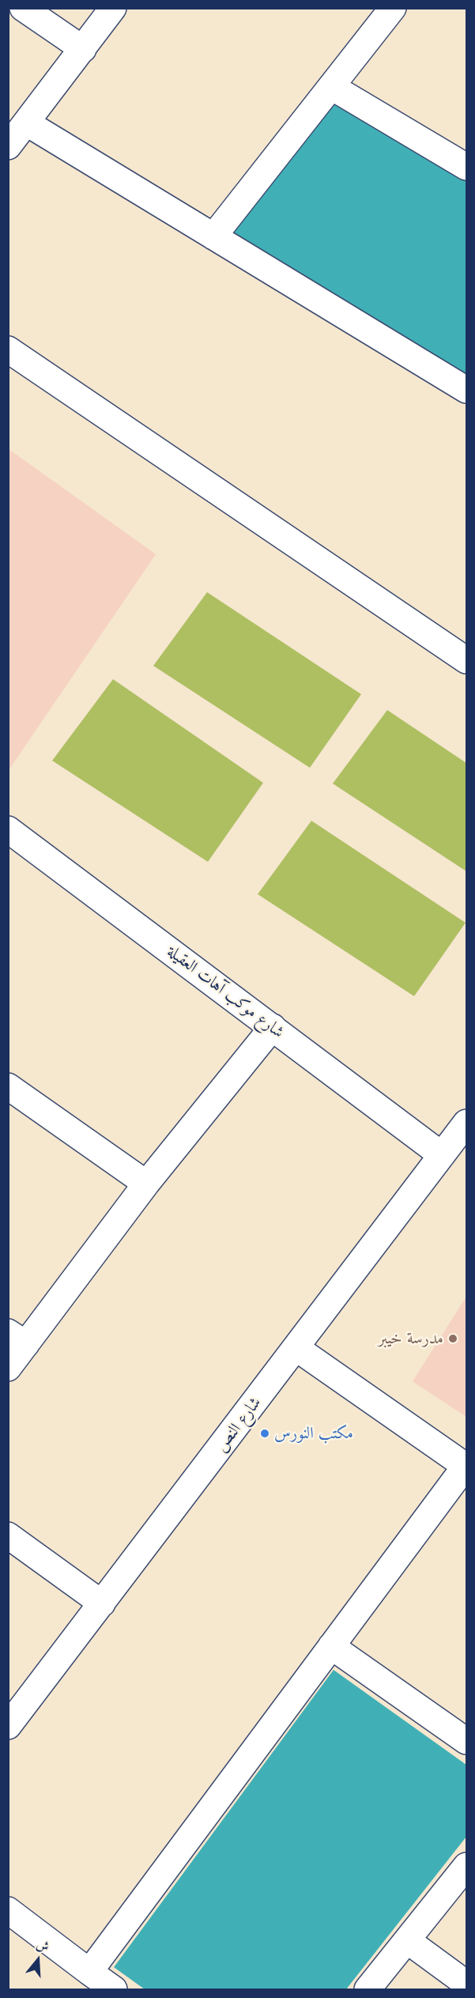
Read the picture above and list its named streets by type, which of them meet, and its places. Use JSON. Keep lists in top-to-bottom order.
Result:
{
  "streets": {
    "street": ["شارع موكب آهات العقيلة", "شارع النص"]
  },
  "crossings": [
    ["شارع موكب آهات العقيلة", "شارع النص"]
  ],
  "places": ["مدرسة خيبر", "مكتب النورس"],
  "north": "top"
}
